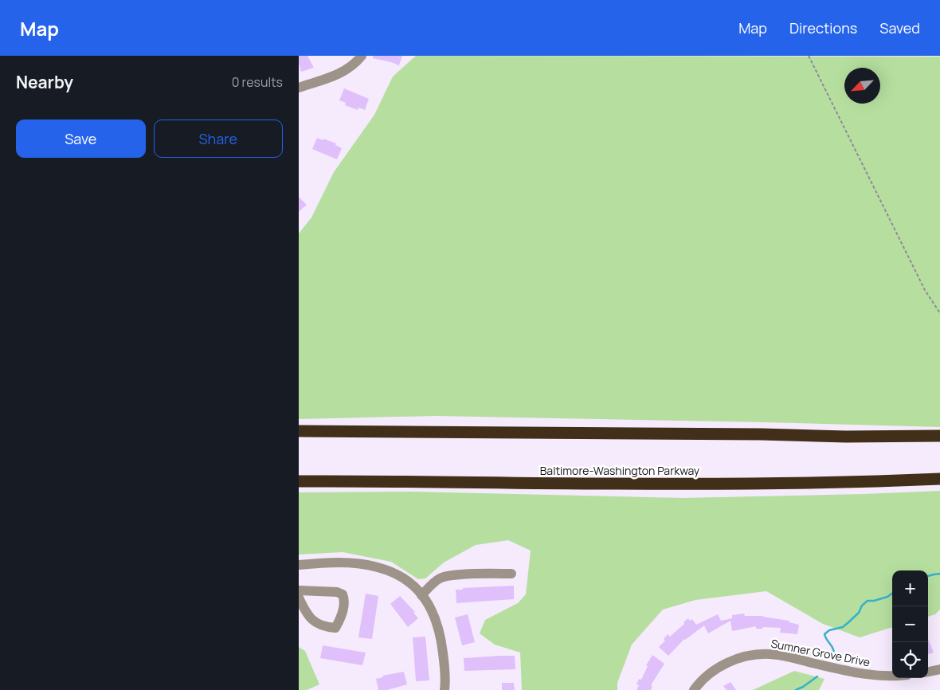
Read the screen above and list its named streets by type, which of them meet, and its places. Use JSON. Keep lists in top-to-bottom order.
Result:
{
  "streets": {
    "highway": ["Baltimore-Washington Parkway"],
    "street": ["Sumner Grove Drive"]
  },
  "north": "bottom left",
  "page": {
    "header": "Map",
    "nav": ["Map", "Directions", "Saved"],
    "heading": ["Nearby", "0 results"],
    "buttons": ["Save", "Share"],
    "map_buttons": ["+", "−"]
  }
}
